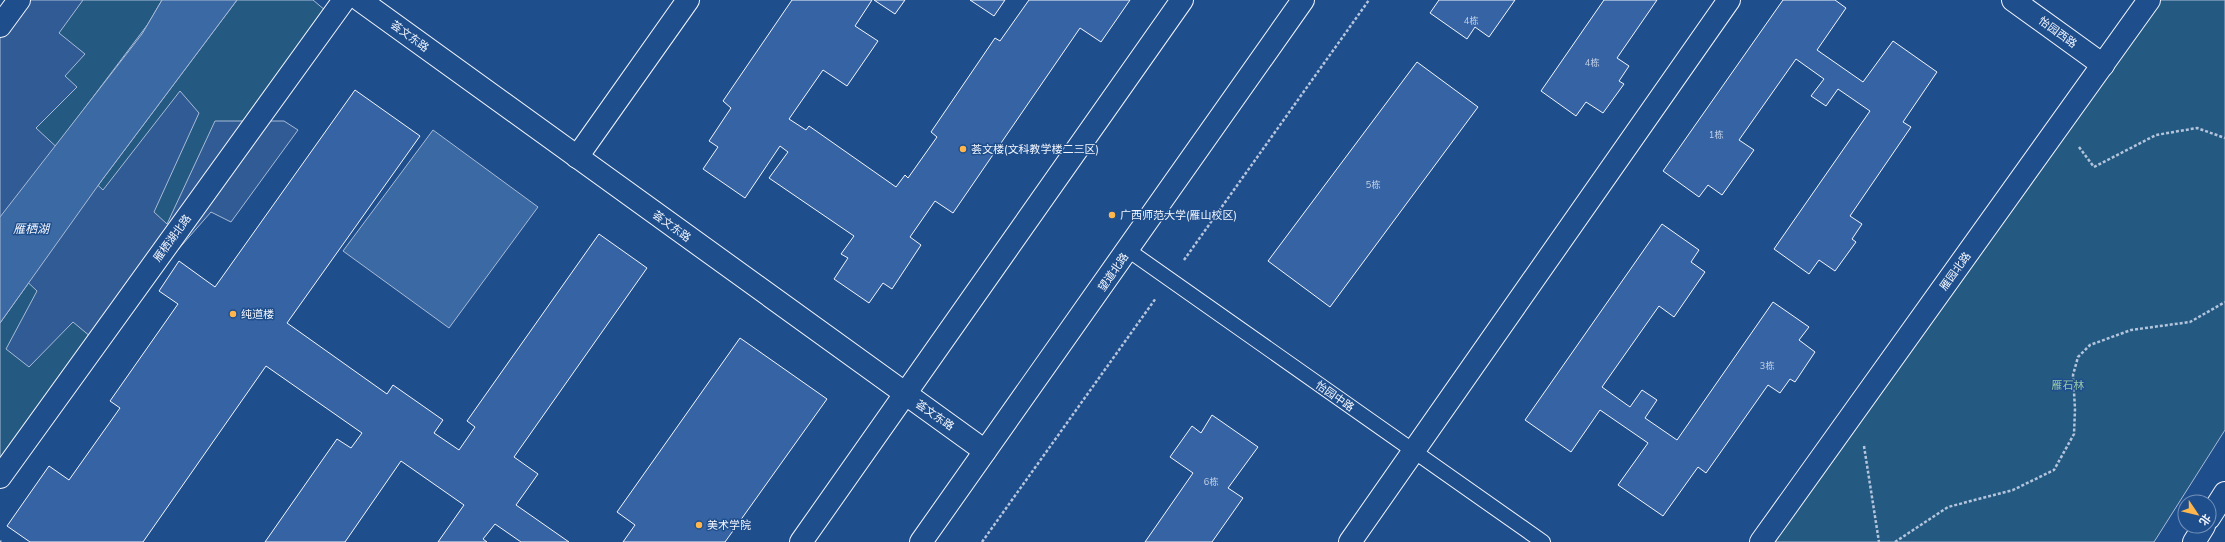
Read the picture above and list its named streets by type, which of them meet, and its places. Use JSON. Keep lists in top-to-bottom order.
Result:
{
  "streets": {
    "street": [
      "怡园西路",
      "荟文东路",
      "雁栖湖北路",
      "雁园北路",
      "望道北路"
    ],
    "lane": ["怡园中路"]
  },
  "crossings": [
    ["怡园西路", "雁园北路"],
    ["荟文东路", "望道北路"],
    ["望道北路", "怡园中路"]
  ],
  "water": ["雁栖湖"],
  "parks": ["雁石林"],
  "places": [
    "荟文楼(文科教学楼二三区)",
    "广西师范大学(雁山校区)",
    "纯道楼",
    "美术学院"
  ],
  "house_numbers": [
    "4栋",
    "4栋",
    "1栋",
    "5栋",
    "3栋",
    "6栋"
  ],
  "north": "bottom right"
}
